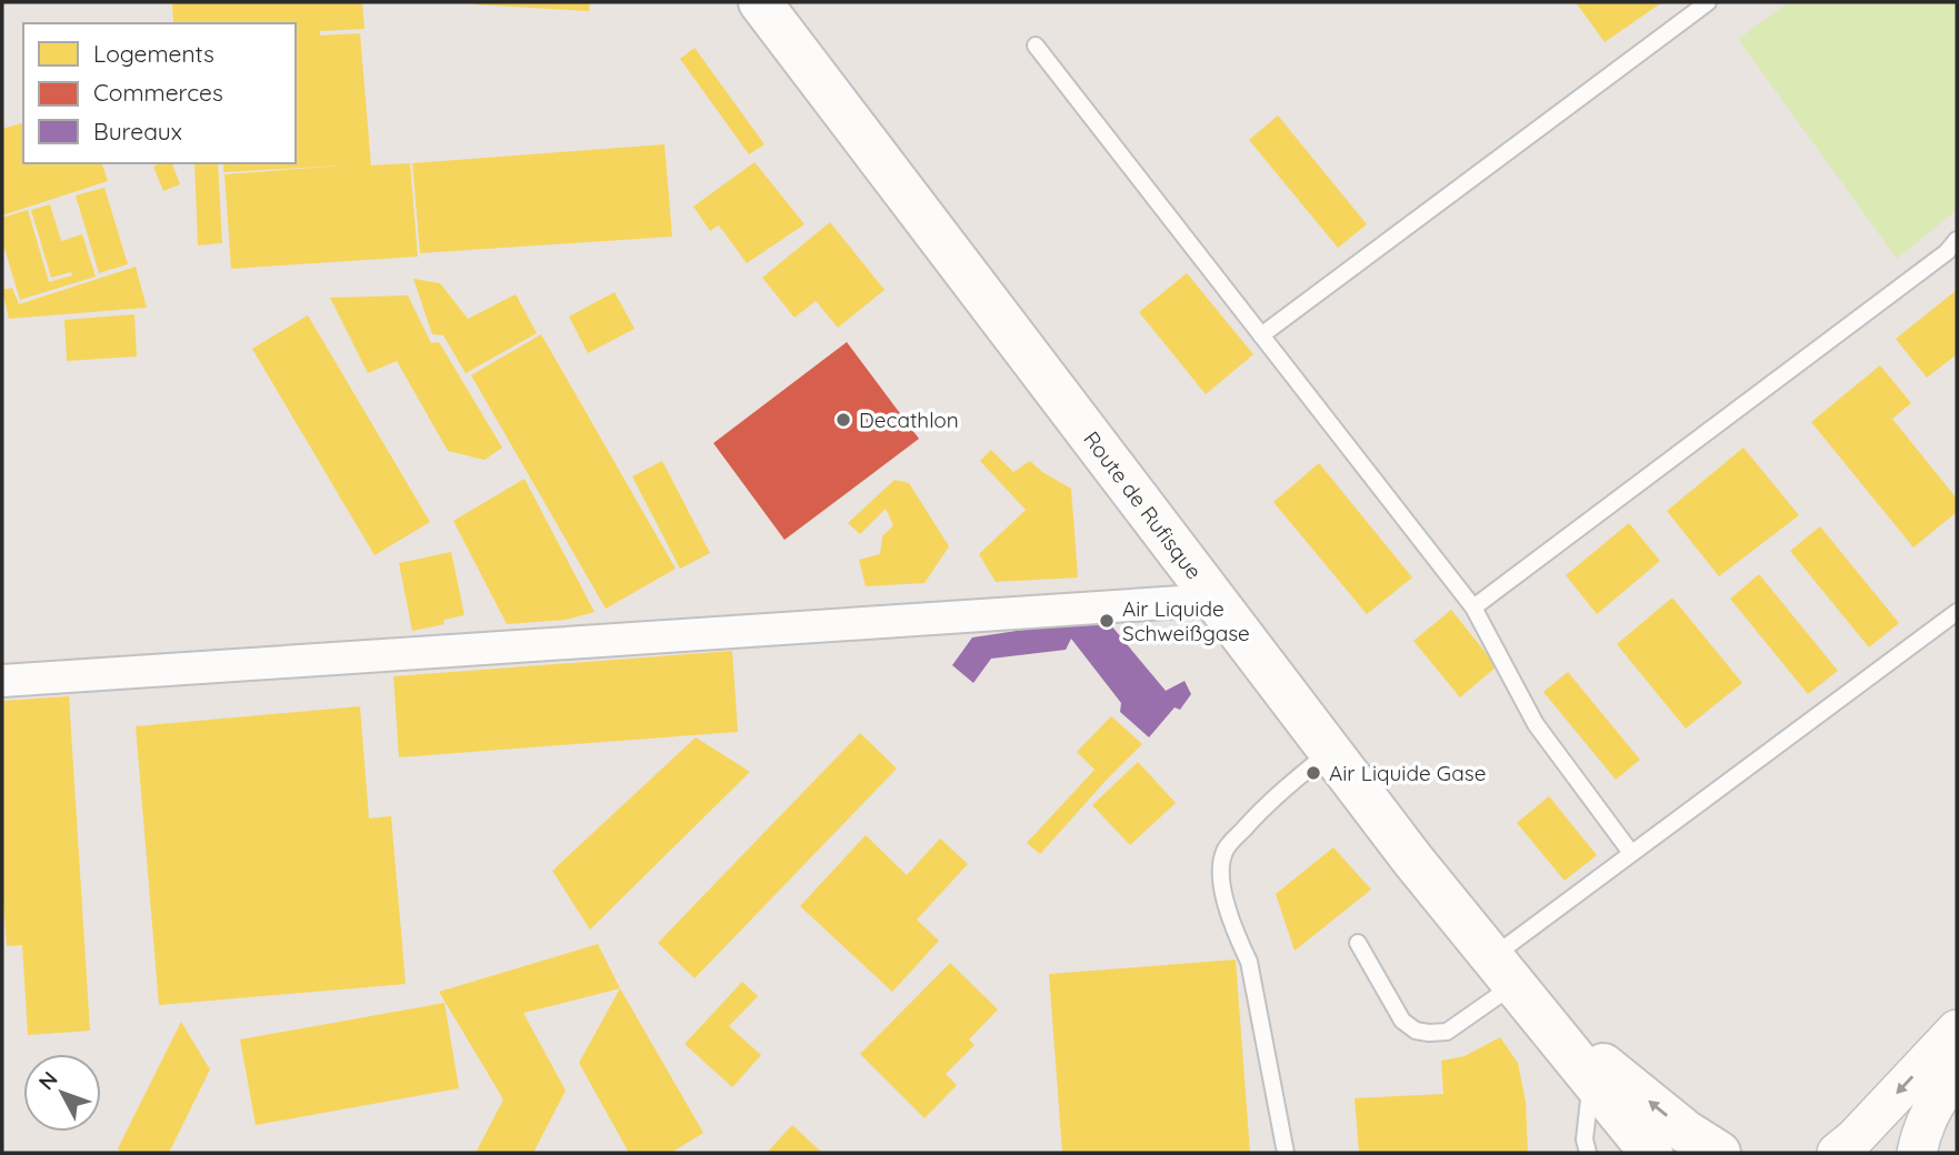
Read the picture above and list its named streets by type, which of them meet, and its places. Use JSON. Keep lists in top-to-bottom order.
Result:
{
  "streets": {
    "main road": ["Route de Rufisque"]
  },
  "places": ["Decathlon", "Air Liquide Schweißgase", "Air Liquide Gase"],
  "legend": ["Logements", "Commerces", "Bureaux"],
  "north": "top left"
}
